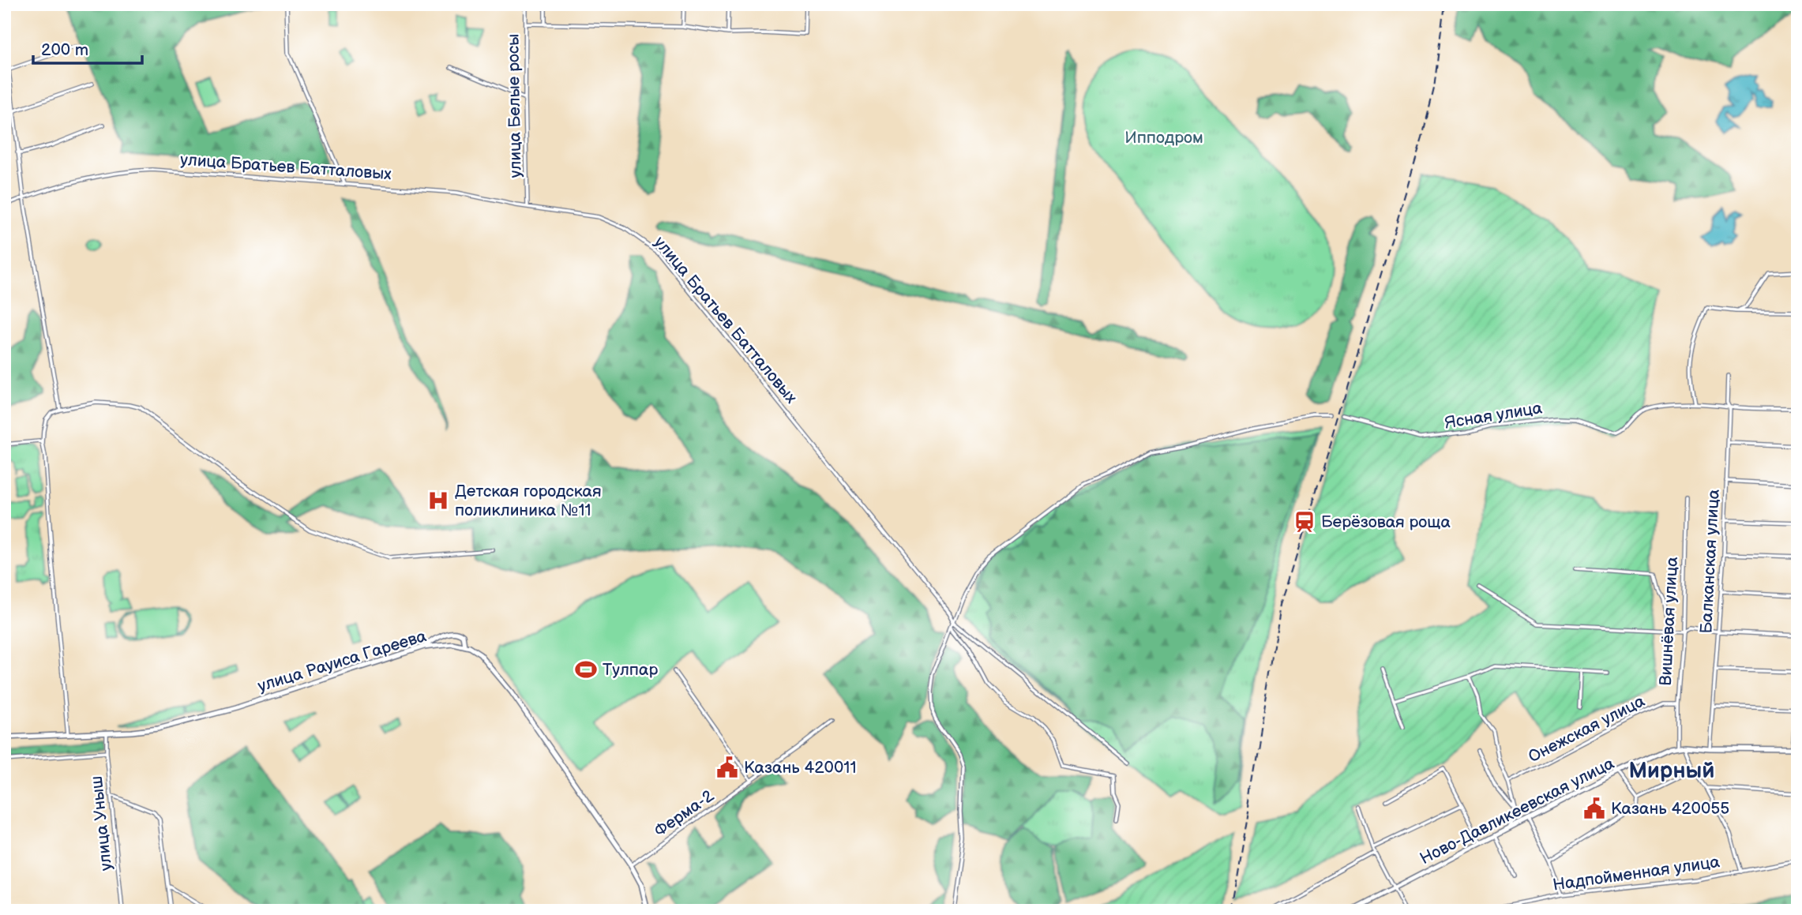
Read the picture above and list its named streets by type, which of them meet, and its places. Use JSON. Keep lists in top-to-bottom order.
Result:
{
  "streets": {
    "street": [
      "улица Белые росы",
      "улица Братьев Батталовых",
      "Ясная улица",
      "Балканская улица",
      "Вишнёвая улица",
      "улица Рауиса Гареева",
      "Онежская улица",
      "Ново-Давликеевская улица",
      "Ферма-2",
      "улица Уныш",
      "Надпойменная улица"
    ]
  },
  "crossings": [
    ["улица Белые росы", "улица Братьев Батталовых"],
    ["Ясная улица", "Балканская улица"],
    ["Балканская улица", "Ново-Давликеевская улица"],
    ["Вишнёвая улица", "Онежская улица"],
    ["Вишнёвая улица", "Ново-Давликеевская улица"],
    ["улица Рауиса Гареева", "улица Уныш"]
  ],
  "districts": ["Мирный"],
  "parks": ["Ипподром"],
  "places": {
    "hospital": ["Детская городская поликлиника №11"],
    "station": ["Берёзовая роща"],
    "sports": ["Тулпар"],
    "public building": ["Казань 420011", "Казань 420055"]
  },
  "scale_bar": "200 m"
}
